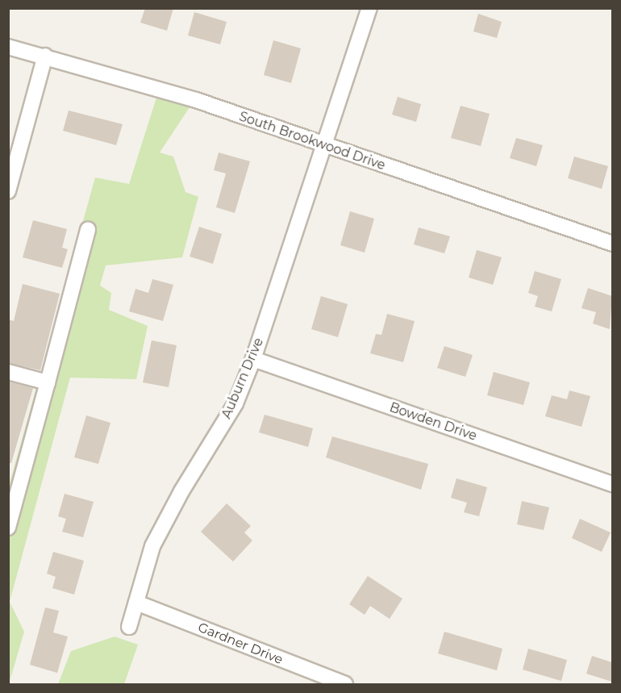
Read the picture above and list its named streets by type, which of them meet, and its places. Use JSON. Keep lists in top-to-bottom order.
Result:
{
  "streets": {
    "street": [
      "South Brookwood Drive",
      "Auburn Drive",
      "Bowden Drive",
      "Gardner Drive"
    ]
  },
  "crossings": [
    ["South Brookwood Drive", "Auburn Drive"],
    ["Auburn Drive", "Bowden Drive"],
    ["Auburn Drive", "Gardner Drive"]
  ]
}
